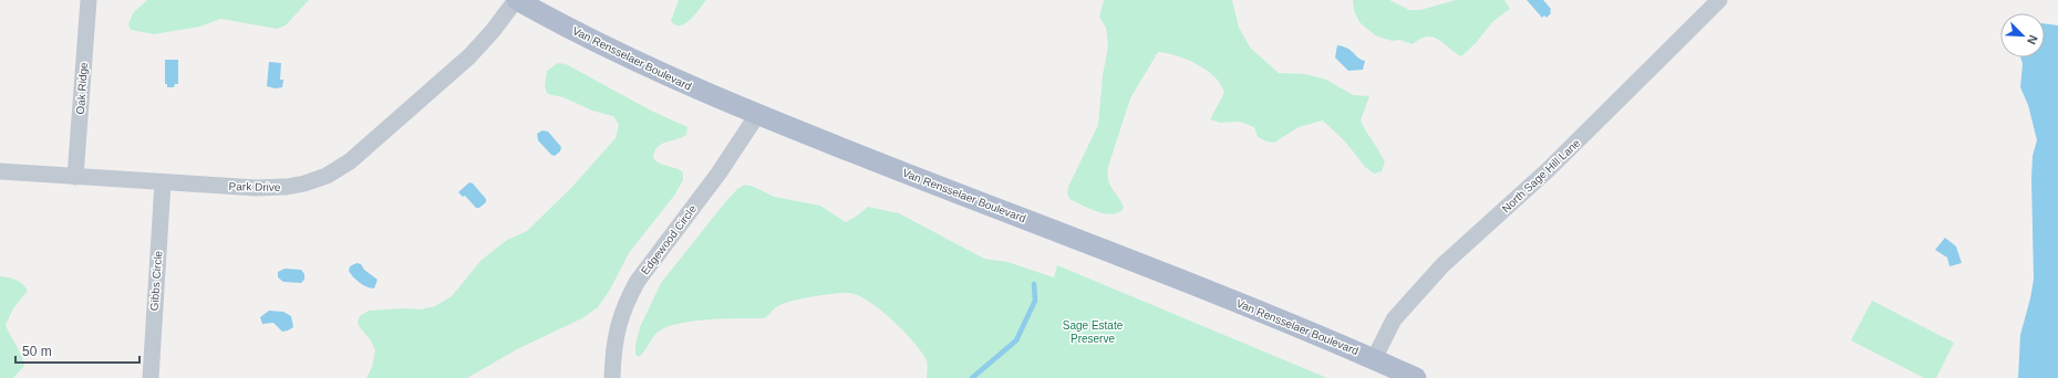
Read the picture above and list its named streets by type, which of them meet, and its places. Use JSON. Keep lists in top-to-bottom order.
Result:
{
  "streets": {
    "main road": ["Van Rensselaer Boulevard"],
    "street": [
      "Oak Ridge",
      "North Sage Hill Lane",
      "Park Drive",
      "Edgewood Circle",
      "Gibbs Circle"
    ]
  },
  "crossings": [
    ["Van Rensselaer Boulevard", "North Sage Hill Lane"],
    ["Van Rensselaer Boulevard", "Park Drive"],
    ["Van Rensselaer Boulevard", "Edgewood Circle"],
    ["Oak Ridge", "Park Drive"],
    ["Park Drive", "Gibbs Circle"]
  ],
  "parks": ["Sage Estate Preserve"],
  "scale_bar": "50 m",
  "north": "bottom right"
}
